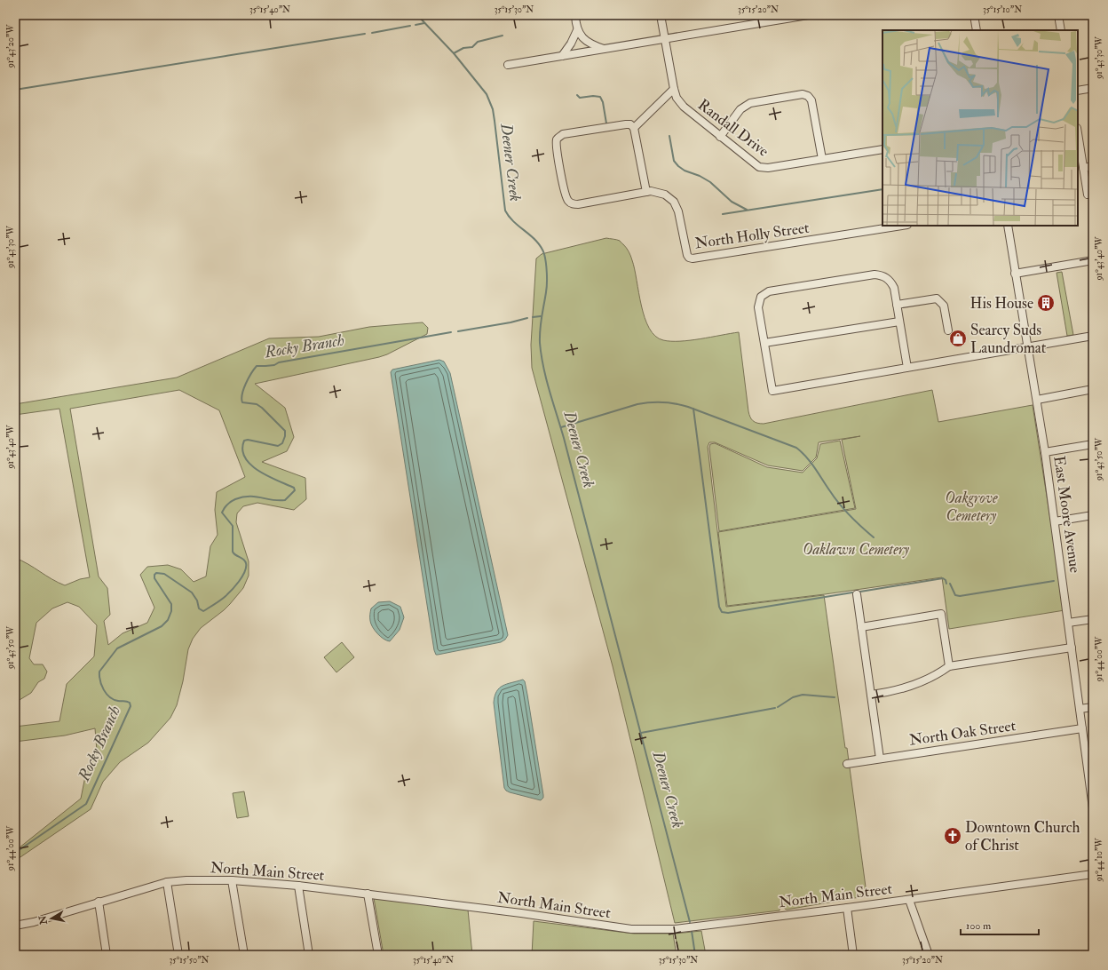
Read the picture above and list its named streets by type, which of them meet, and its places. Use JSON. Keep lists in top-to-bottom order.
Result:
{
  "streets": {
    "street": [
      "Randall Drive",
      "North Holly Street",
      "East Moore Avenue",
      "North Oak Street",
      "North Main Street"
    ]
  },
  "crossings": [
    ["East Moore Avenue", "North Oak Street"]
  ],
  "water": ["Deener Creek", "Rocky Branch"],
  "parks": ["Oakgrove Cemetery", "Oaklawn Cemetery"],
  "places": {
    "building": ["His House"],
    "shop": ["Searcy Suds Laundromat"],
    "church": ["Downtown Church of Christ"]
  },
  "scale_bar": "100 m",
  "north": "left",
  "coordinates": [
    "35°15'40\"N",
    "35°15'30\"N",
    "35°15'20\"N",
    "35°15'10\"N",
    "91°43'20\"W",
    "91°43'30\"W",
    "91°43'40\"W",
    "91°43'50\"W",
    "91°44'00\"W",
    "91°44'10\"W",
    "35°15'50\"N"
  ]
}
